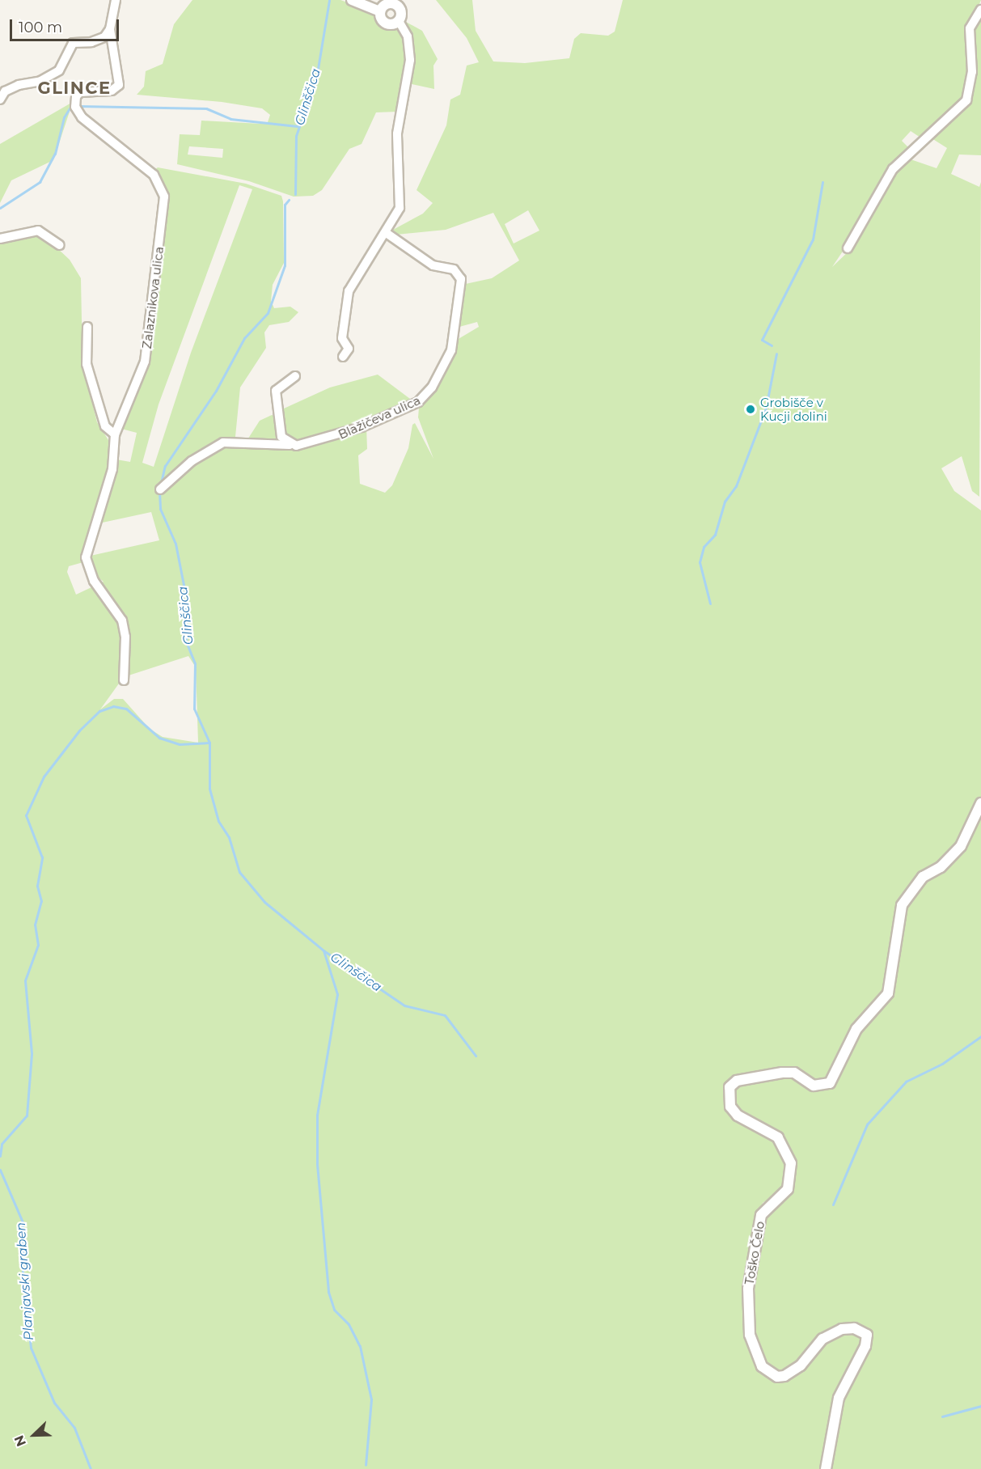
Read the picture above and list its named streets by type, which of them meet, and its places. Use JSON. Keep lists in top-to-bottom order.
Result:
{
  "streets": {
    "street": ["Zalaznikova ulica", "Blažičeva ulica", "Toško Čelo"]
  },
  "districts": ["GLINCE"],
  "water": ["Glinščica", "Planjavski graben"],
  "places": ["Grobišče v Kucji dolini"],
  "scale_bar": "100 m",
  "north": "bottom left"
}
